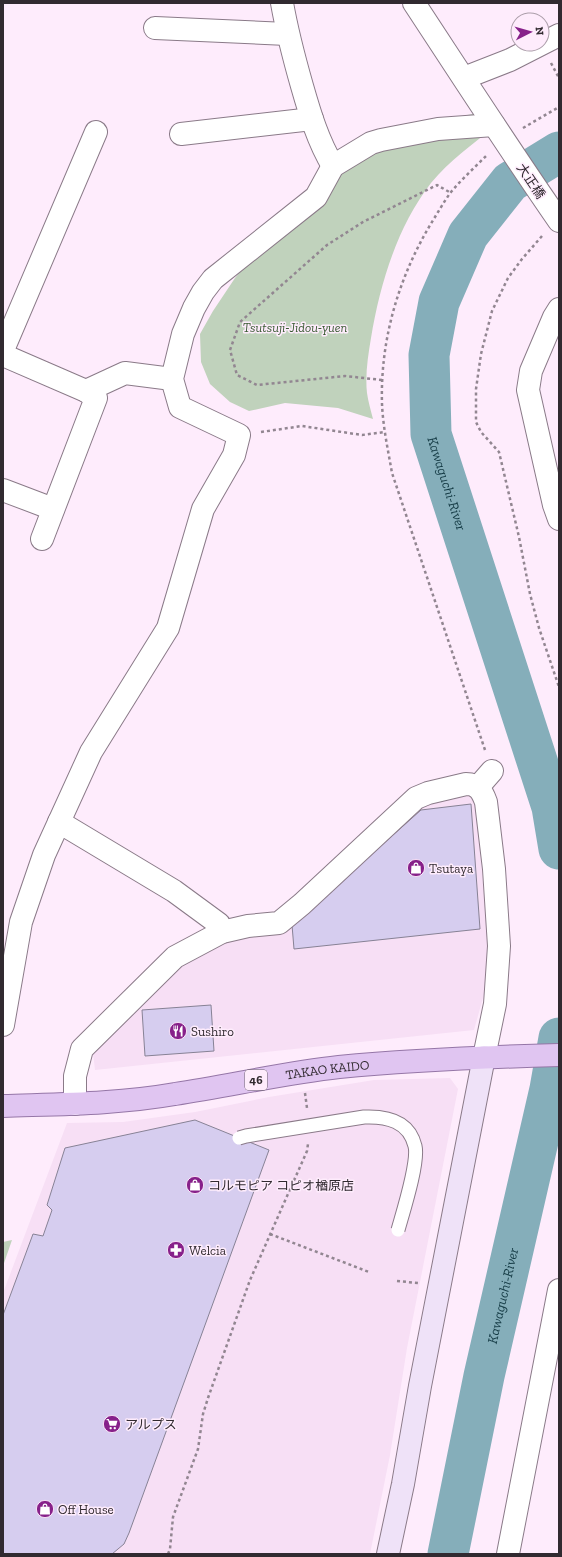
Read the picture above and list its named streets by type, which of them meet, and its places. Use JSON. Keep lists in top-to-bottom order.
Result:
{
  "streets": {
    "main road": ["TAKAO KAIDO", "46"],
    "street": ["大正橋"]
  },
  "water": ["Kawaguchi-River"],
  "parks": ["Tsutsuji-Jidou-yuen"],
  "places": {
    "shop": ["Tsutaya", "コルモピア コピオ楢原店", "Off House"],
    "restaurant": ["Sushiro"],
    "pharmacy": ["Welcia"],
    "supermarket": ["アルプス"]
  },
  "north": "right"
}
